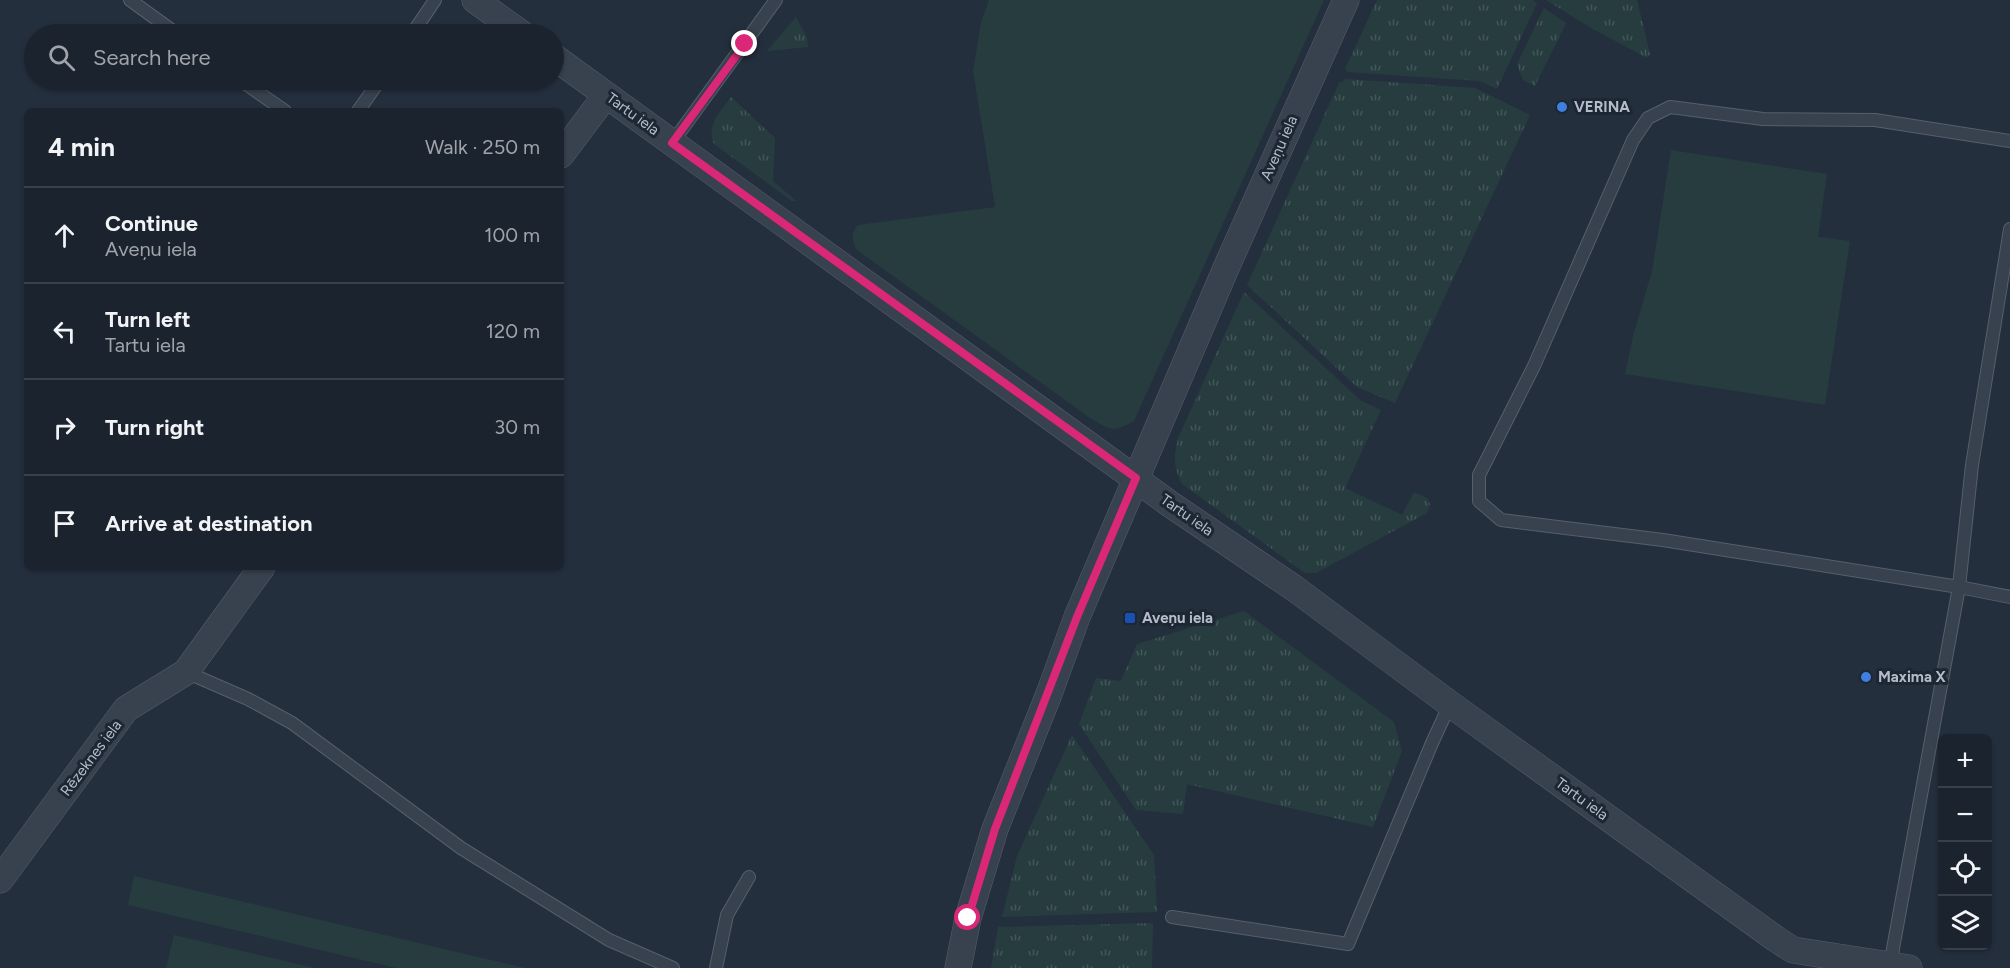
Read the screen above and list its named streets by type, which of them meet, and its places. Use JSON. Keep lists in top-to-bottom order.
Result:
{
  "streets": {
    "street": ["Tartu iela", "Aveņu iela", "Rēzeknes iela"]
  },
  "crossings": [
    ["Tartu iela", "Aveņu iela"]
  ],
  "places": {
    "other": ["VERINA", "Maxima X"],
    "transit": ["Aveņu iela"]
  },
  "page": {
    "search": "Search here",
    "heading": ["4 min", "Walk · 250 m"],
    "list": [
      ["Continue", "Aveņu iela", "100 m"],
      ["Turn left", "Tartu iela", "120 m"],
      ["Turn right", "30 m"],
      "Arrive at destination"
    ],
    "map_buttons": ["+", "−"]
  }
}
